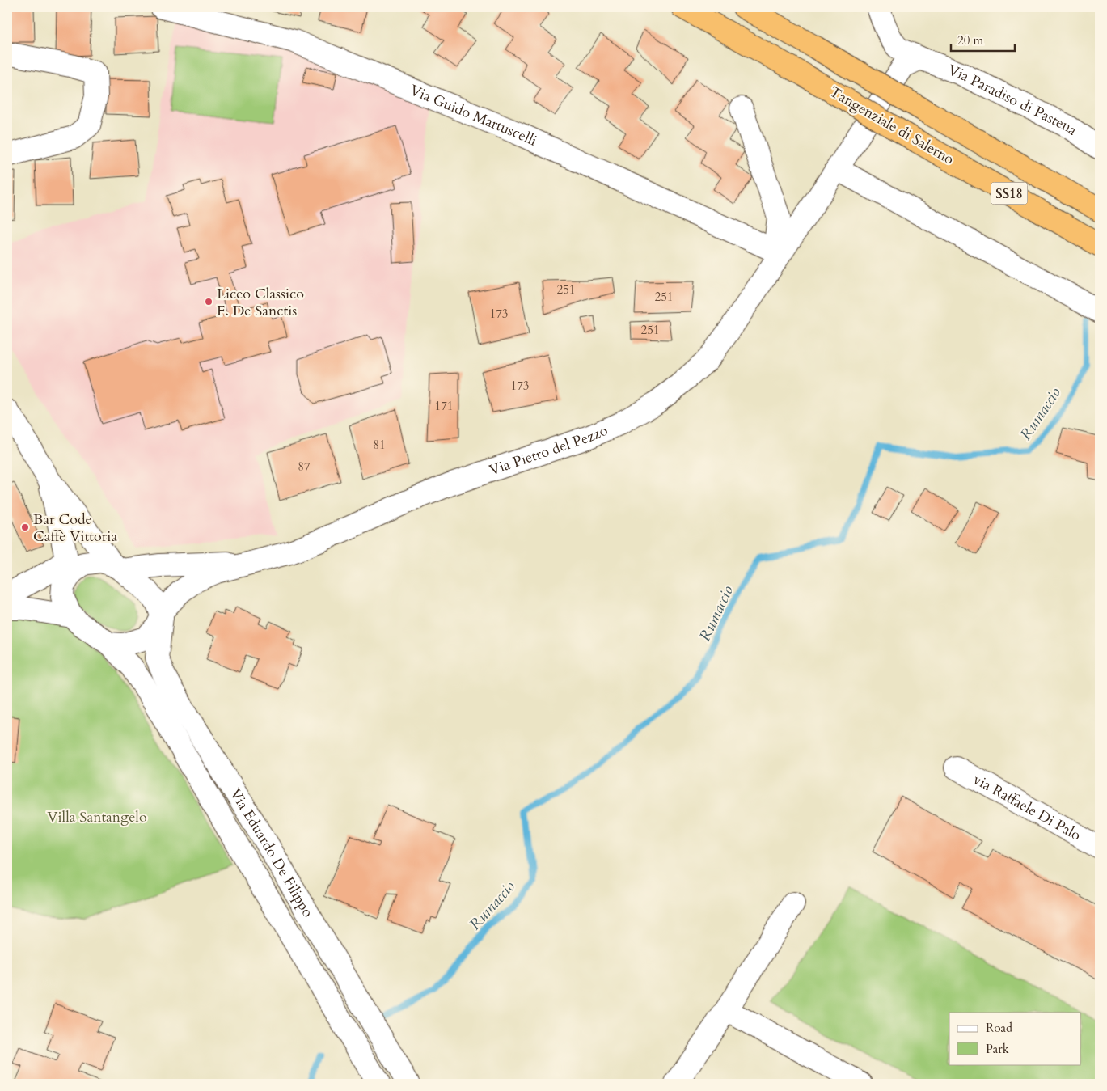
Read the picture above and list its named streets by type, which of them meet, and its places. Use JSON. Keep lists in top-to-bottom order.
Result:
{
  "streets": {
    "highway": ["Tangenziale di Salerno", "SS18"],
    "street": [
      "Via Paradiso di Pastena",
      "Via Guido Martuscelli",
      "Via Pietro del Pezzo",
      "via Raffaele Di Palo",
      "Via Eduardo De Filippo"
    ]
  },
  "crossings": [
    ["Via Guido Martuscelli", "Via Pietro del Pezzo"],
    ["Via Pietro del Pezzo", "Via Eduardo De Filippo"]
  ],
  "water": ["Rumaccio"],
  "parks": ["Villa Santangelo"],
  "places": ["Liceo Classico F. De Sanctis", "Bar Code Caffè Vittoria"],
  "house_numbers": [
    "251",
    "251",
    "173",
    "251",
    "173",
    "171",
    "81",
    "87"
  ],
  "legend": ["Road", "Park"],
  "scale_bar": "20 m"
}
